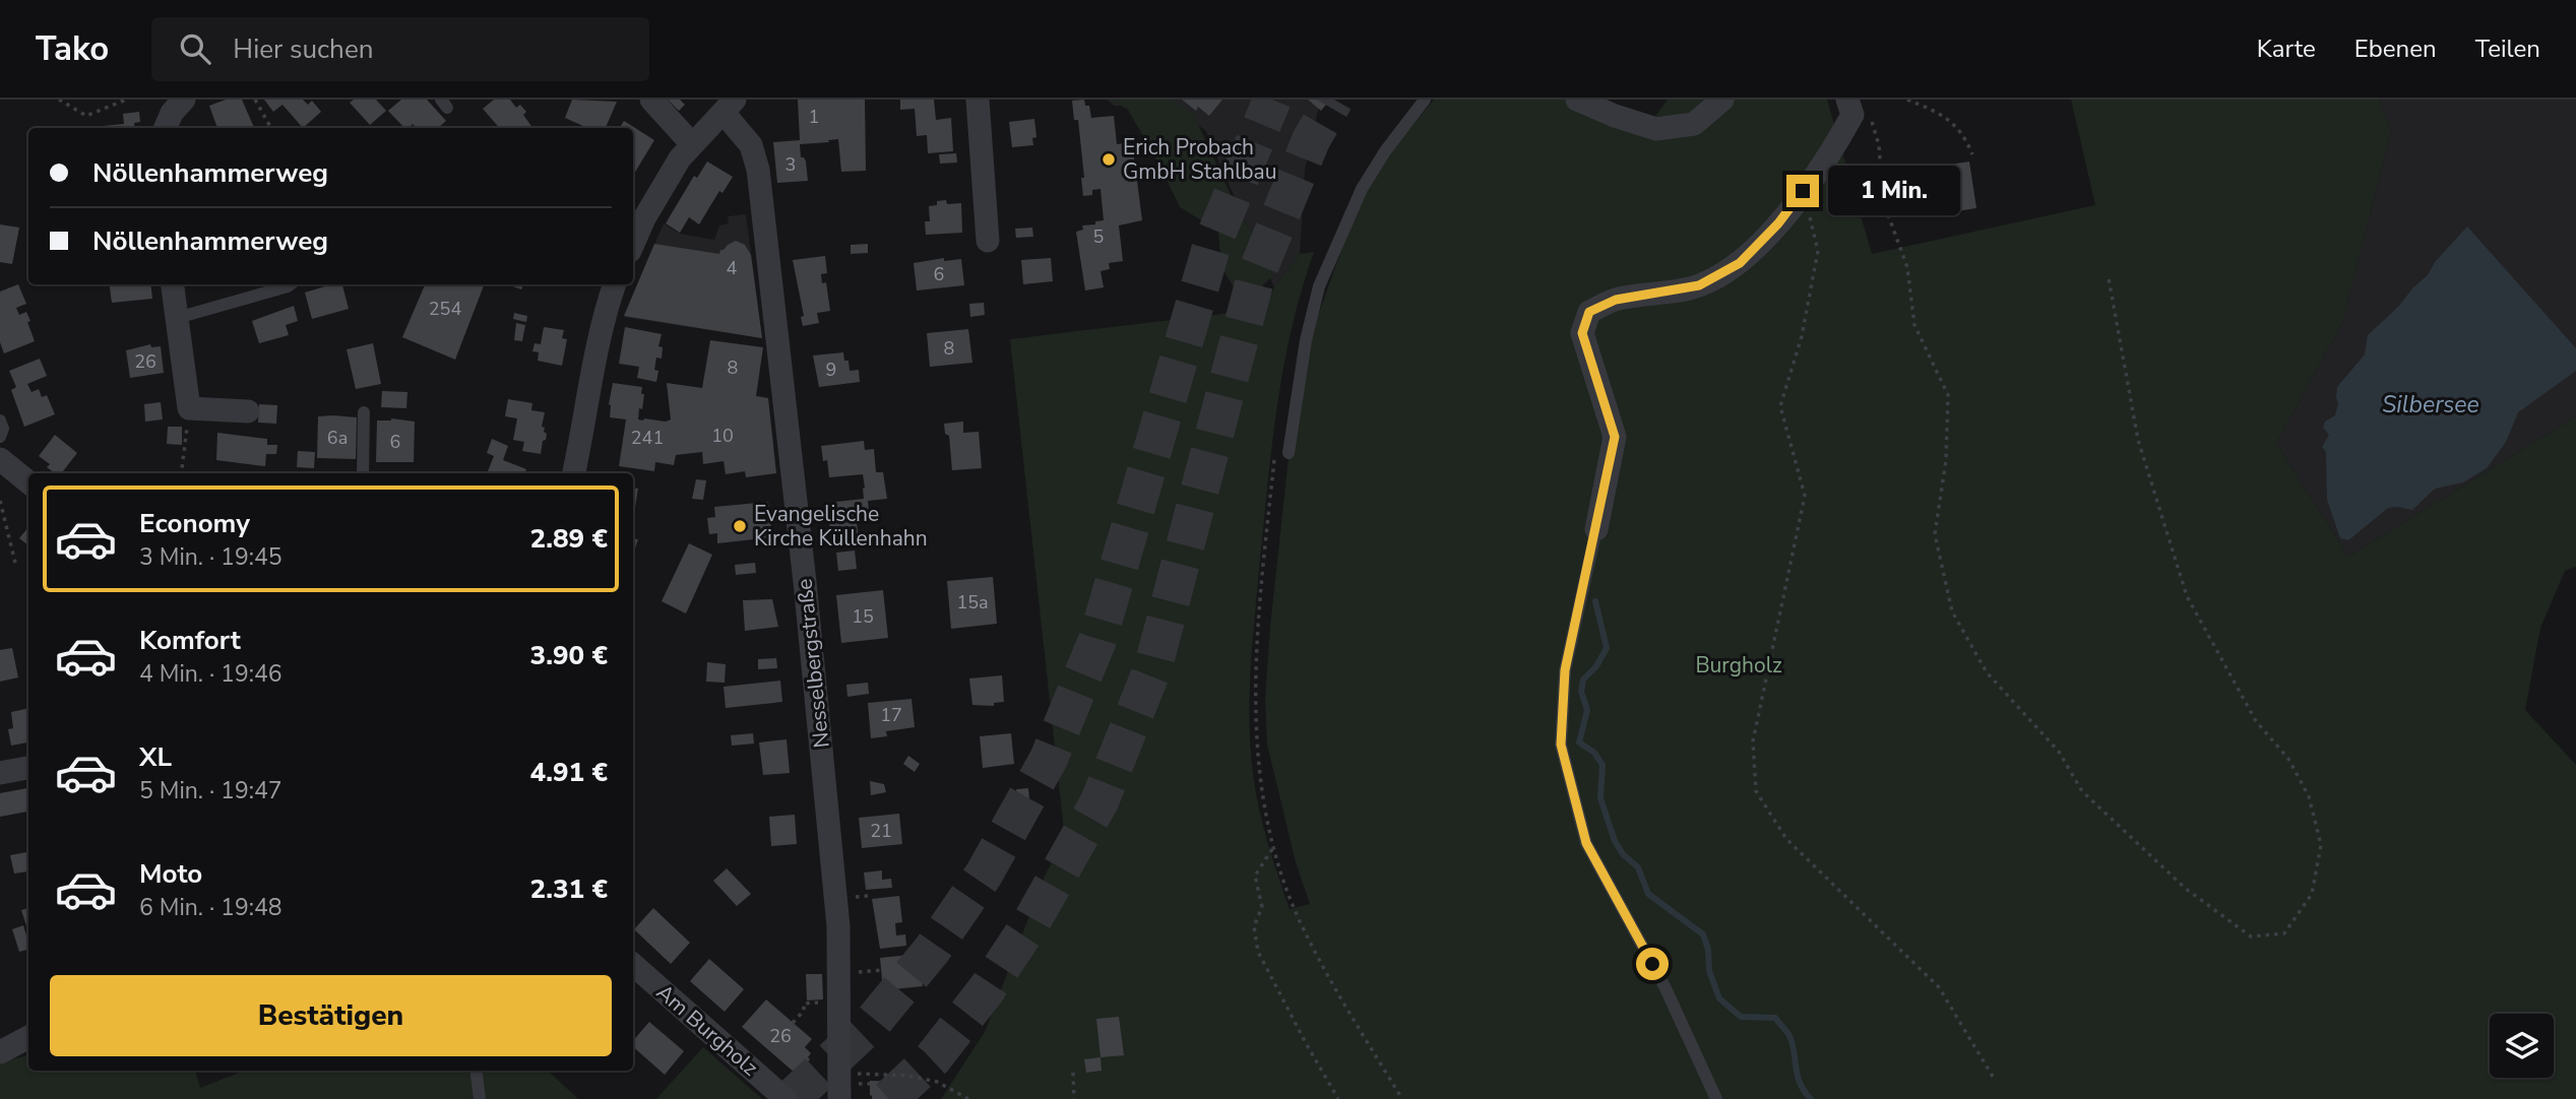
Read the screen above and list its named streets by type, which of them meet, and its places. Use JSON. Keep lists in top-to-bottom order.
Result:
{
  "streets": {
    "street": ["Nesselbergstraße", "Am Burgholz"]
  },
  "water": ["Silbersee"],
  "parks": ["Burgholz"],
  "places": ["Erich Probach GmbH Stahlbau", "Evangelische Kirche Küllenhahn"],
  "house_numbers": [
    "1",
    "3",
    "5",
    "4",
    "6",
    "254",
    "8",
    "26",
    "8",
    "9",
    "10",
    "6a",
    "241",
    "6",
    "15a",
    "15",
    "17",
    "21",
    "26"
  ],
  "page": {
    "header": "Tako",
    "search": "Hier suchen",
    "nav": ["Karte", "Ebenen", "Teilen"],
    "banner": ["Nöllenhammerweg", "Nöllenhammerweg"],
    "bubble": "1 Min.",
    "list": [
      {
        "name": "Economy",
        "note": "3 Min. · 19:45",
        "value": "2.89 €"
      },
      {
        "name": "Komfort",
        "note": "4 Min. · 19:46",
        "value": "3.90 €"
      },
      {
        "name": "XL",
        "note": "5 Min. · 19:47",
        "value": "4.91 €"
      },
      {
        "name": "Moto",
        "note": "6 Min. · 19:48",
        "value": "2.31 €"
      }
    ],
    "buttons": "Bestätigen"
  }
}
